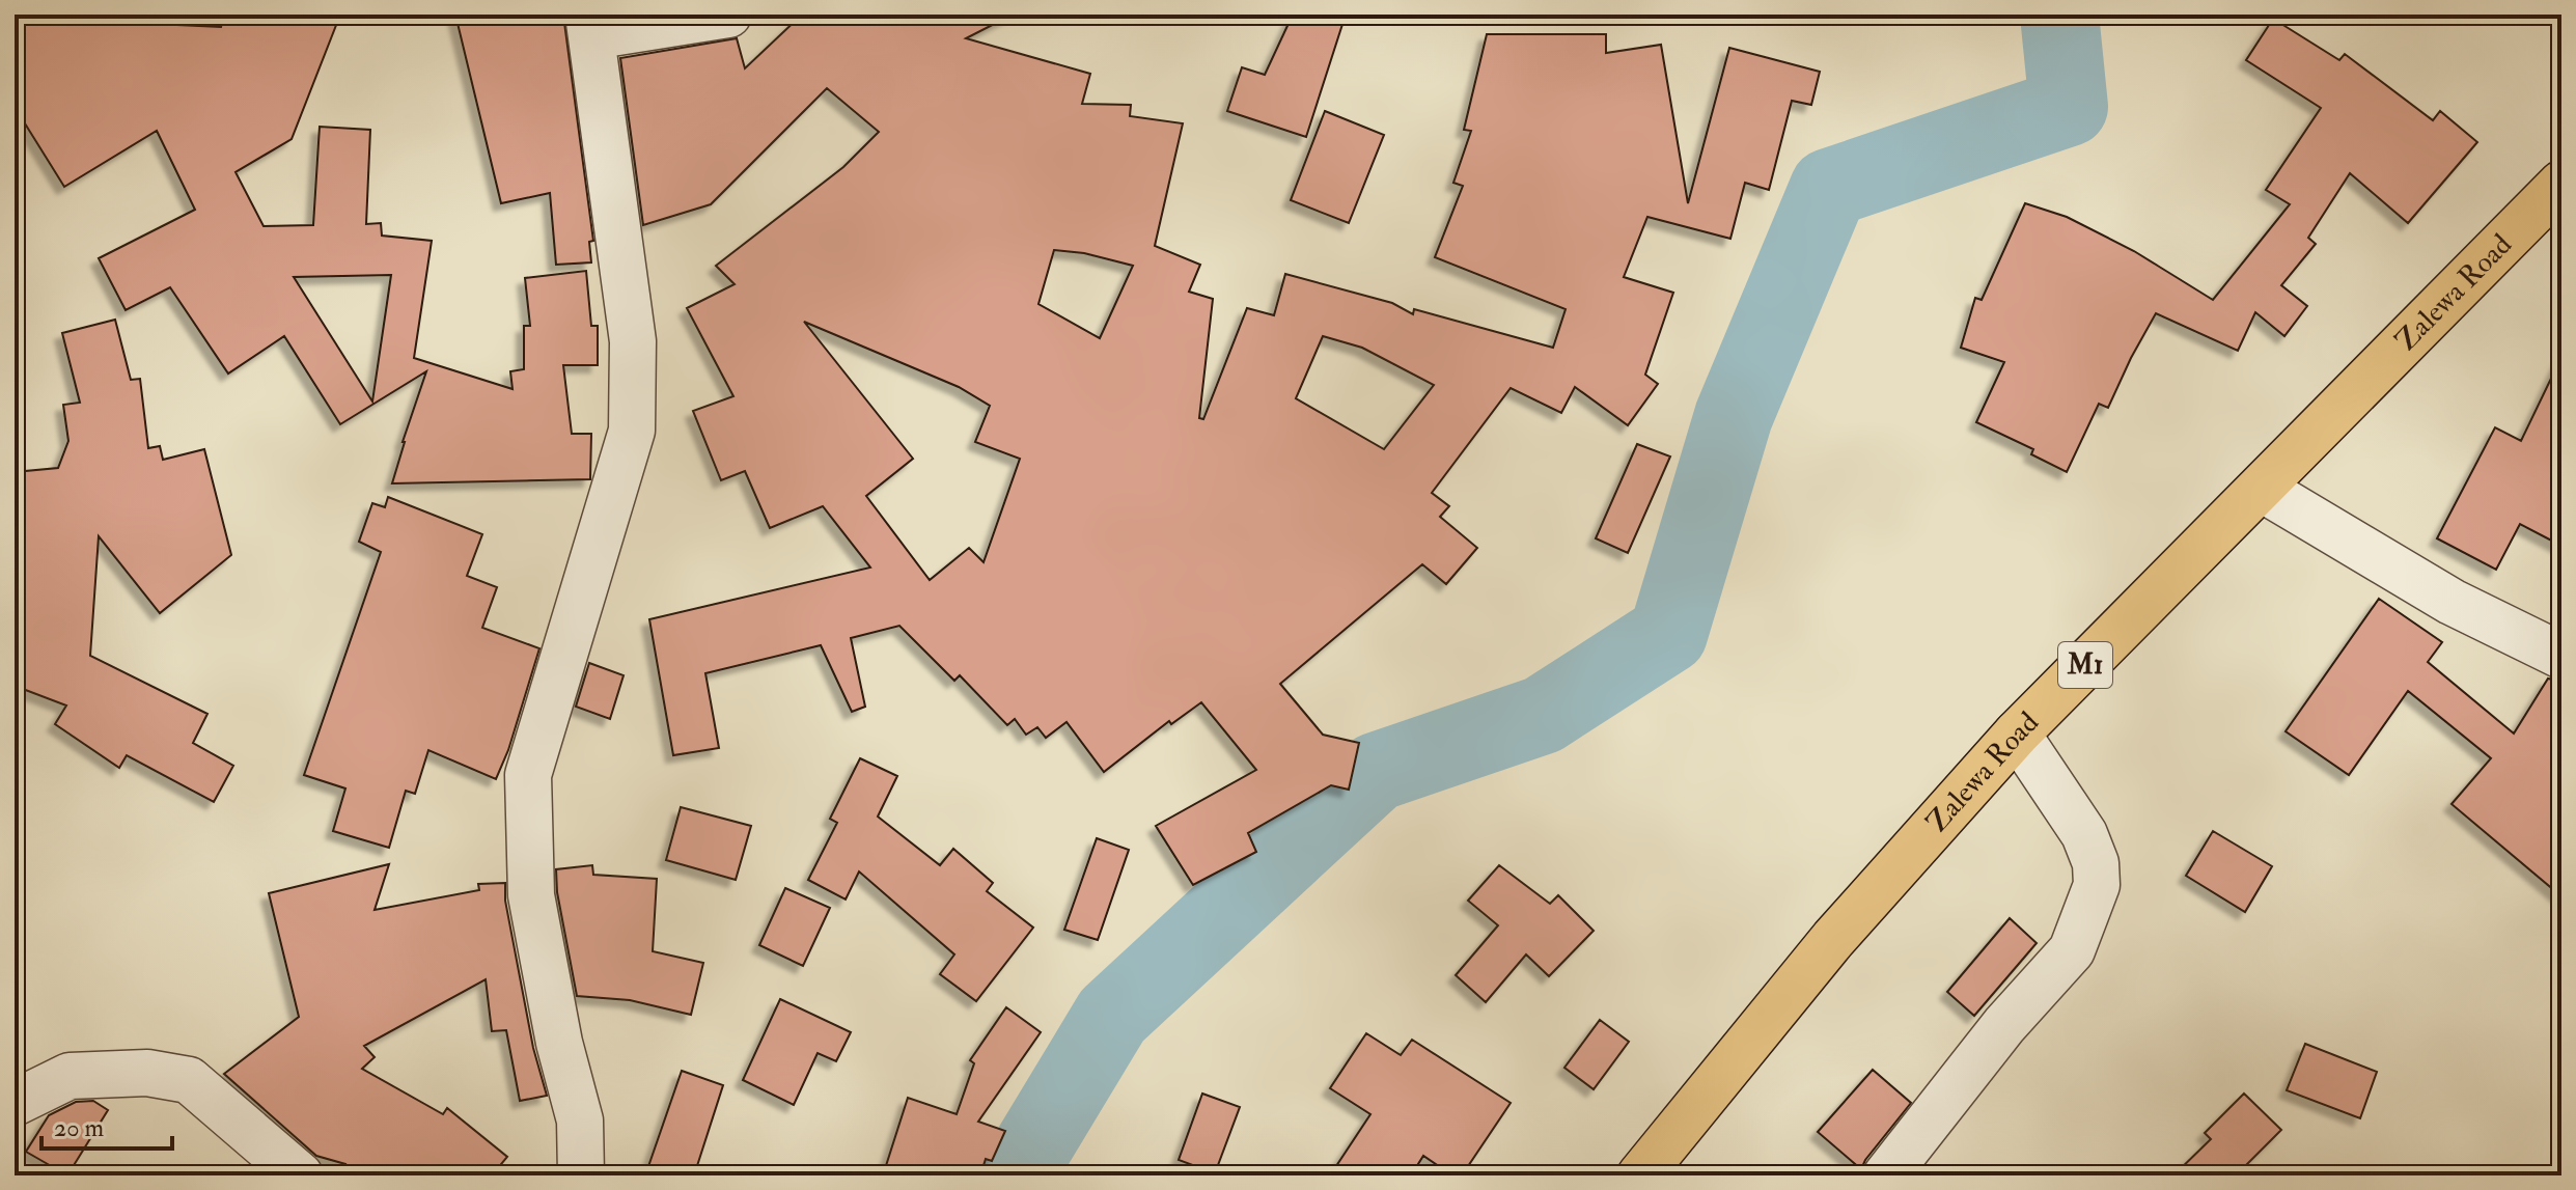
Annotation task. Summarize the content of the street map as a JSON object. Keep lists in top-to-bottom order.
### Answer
{
  "streets": {
    "highway": ["Zalewa Road", "M1"]
  },
  "scale_bar": "20 m"
}
